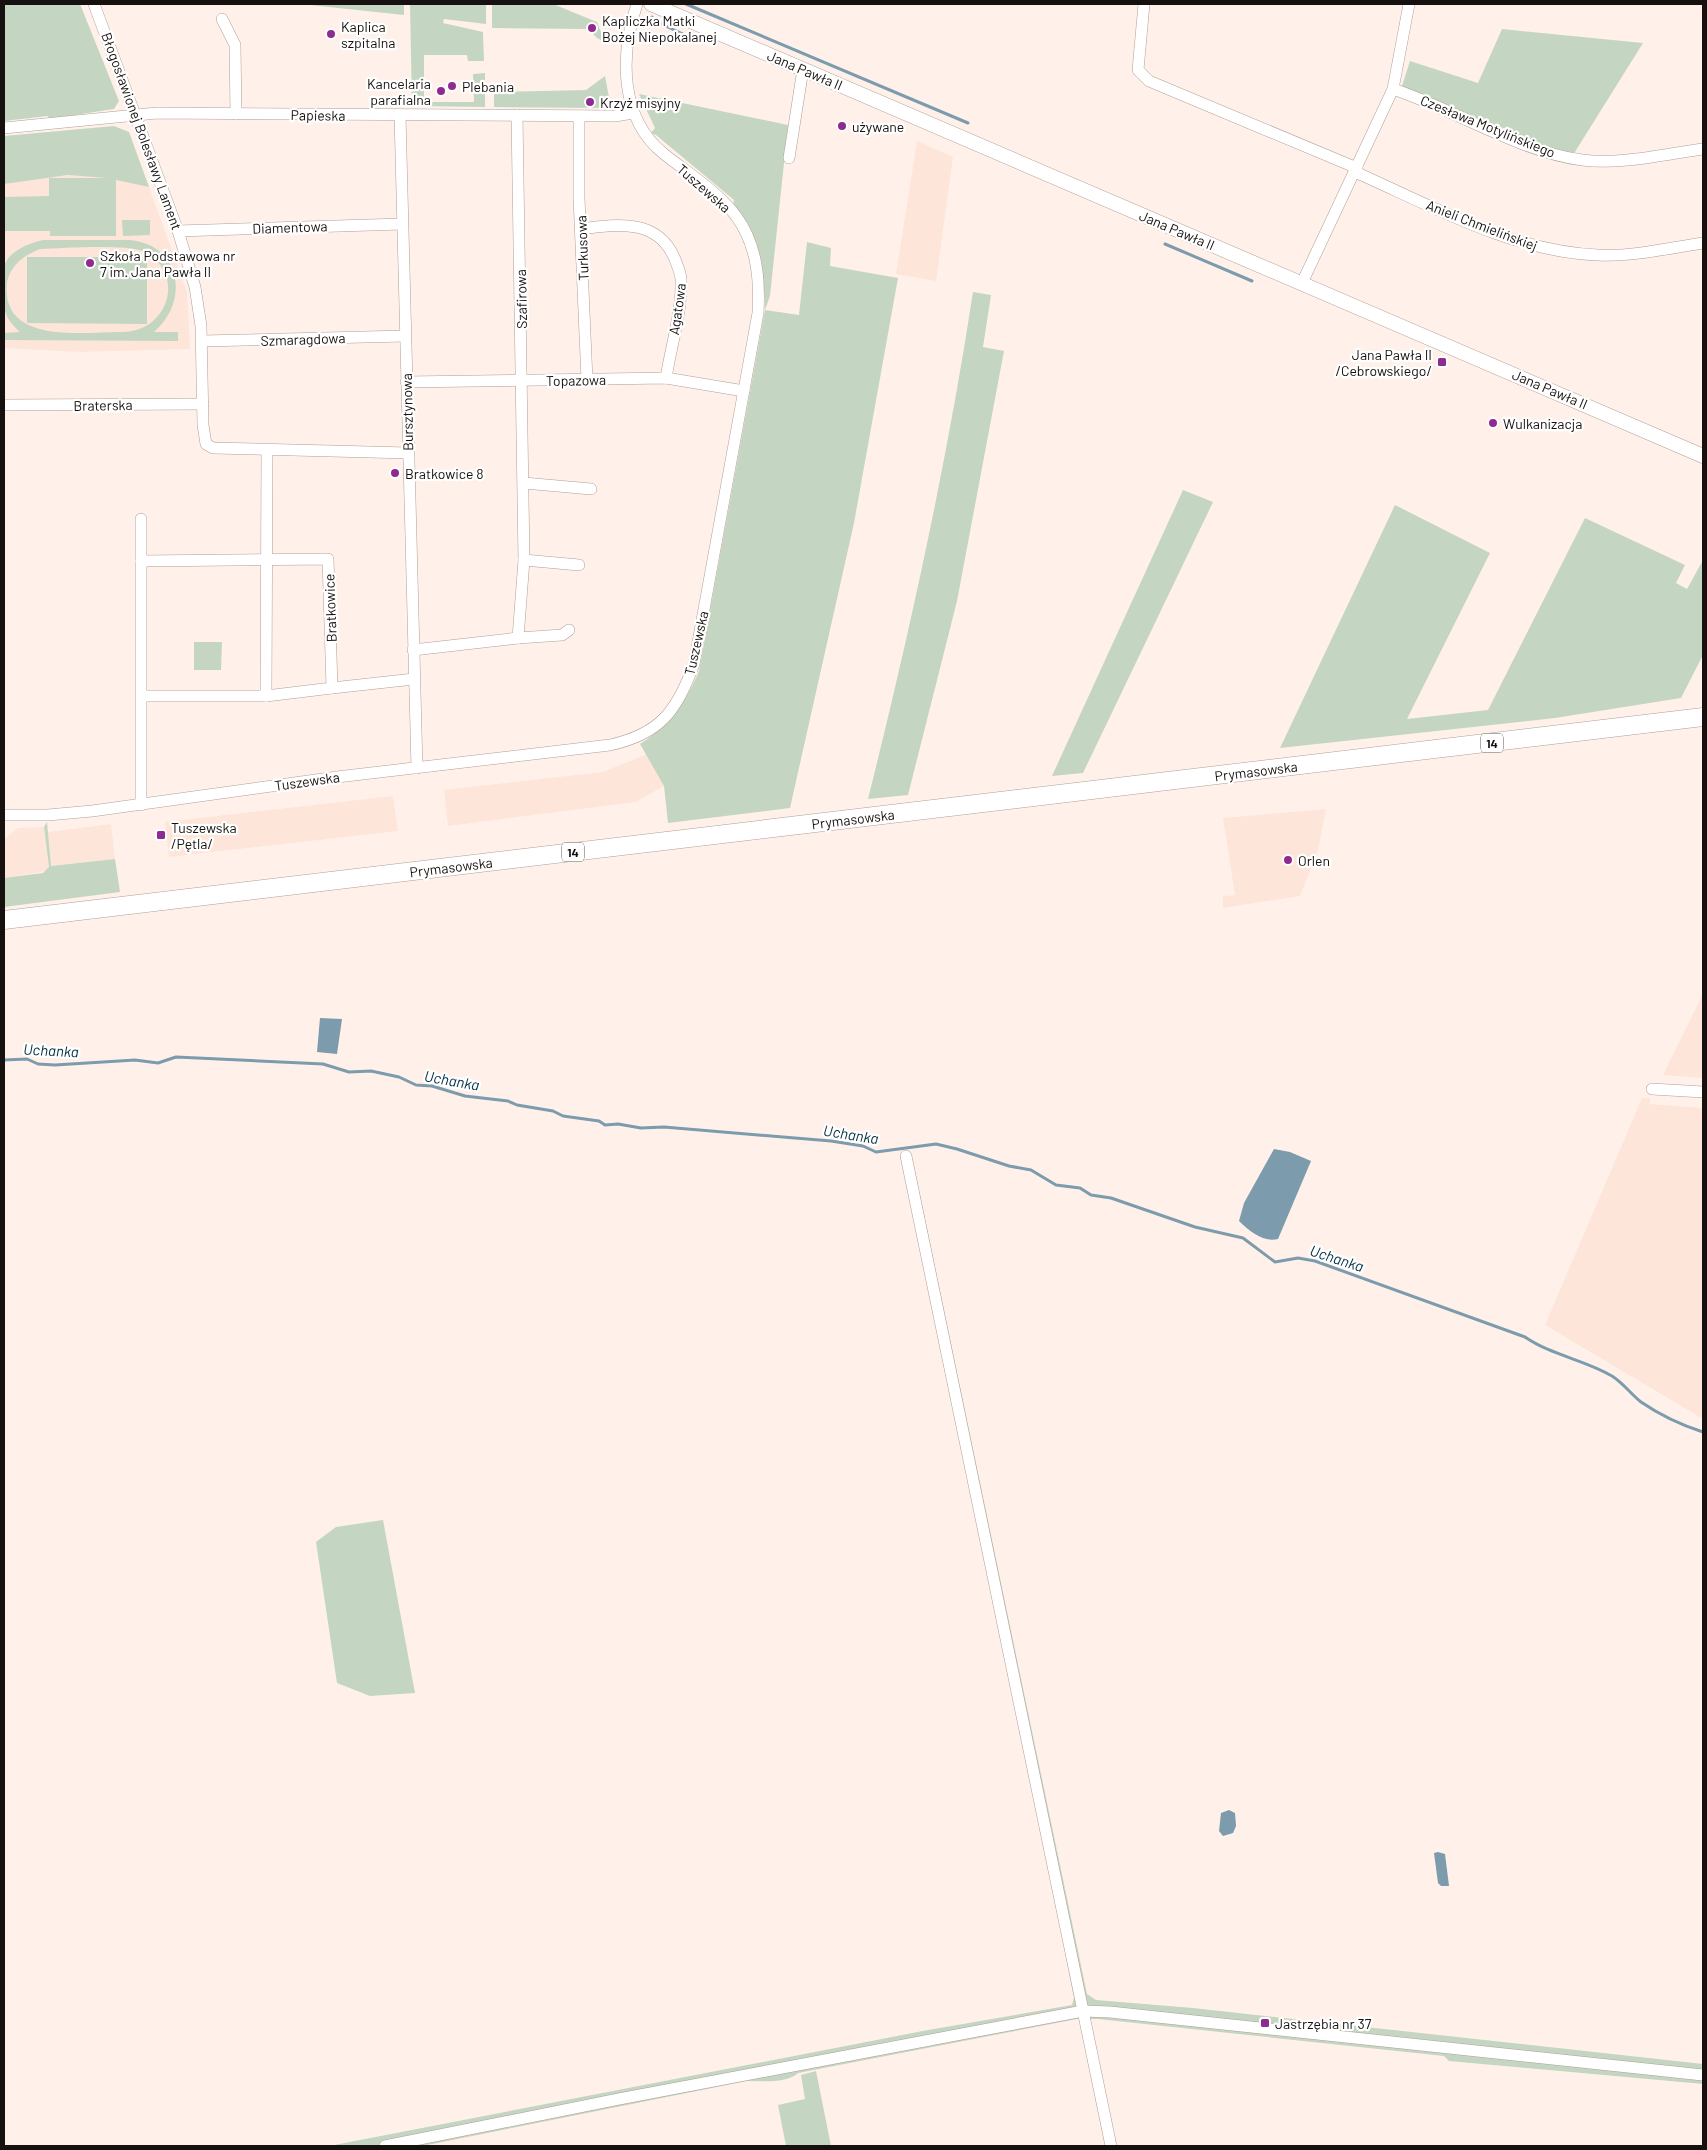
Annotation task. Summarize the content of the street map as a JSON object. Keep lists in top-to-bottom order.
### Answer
{
  "streets": {
    "main road": ["14", "Prymasowska"],
    "street": [
      "Jana Pawła II",
      "Papieska",
      "Czesława Motylińskiego",
      "Błogosławionej Bolesławy Lament",
      "Tuszewska",
      "Anieli Chmielińskiej",
      "Diamentowa",
      "Turkusowa",
      "Szafirowa",
      "Agatowa",
      "Szmaragdowa",
      "Topazowa",
      "Braterska",
      "Bursztynowa",
      "Bratkowice"
    ]
  },
  "crossings": [
    ["Papieska", "Błogosławionej Bolesławy Lament"],
    ["Papieska", "Tuszewska"],
    ["Papieska", "Turkusowa"],
    ["Papieska", "Szafirowa"],
    ["Papieska", "Bursztynowa"],
    ["Błogosławionej Bolesławy Lament", "Diamentowa"],
    ["Błogosławionej Bolesławy Lament", "Szmaragdowa"],
    ["Błogosławionej Bolesławy Lament", "Braterska"],
    ["Błogosławionej Bolesławy Lament", "Bursztynowa"],
    ["Tuszewska", "Topazowa"],
    ["Tuszewska", "Bursztynowa"],
    ["Diamentowa", "Bursztynowa"],
    ["Turkusowa", "Agatowa"],
    ["Turkusowa", "Topazowa"],
    ["Szafirowa", "Topazowa"],
    ["Agatowa", "Topazowa"],
    ["Szmaragdowa", "Bursztynowa"],
    ["Topazowa", "Bursztynowa"]
  ],
  "water": ["Uchanka"],
  "places": {
    "other": [
      "Kapliczka Matki Bożej Niepokalanej",
      "Kaplica szpitalna",
      "Plebania",
      "Kancelaria parafialna",
      "Krzyż misyjny",
      "używane",
      "Szkoła Podstawowa nr 7 im. Jana Pawła II",
      "Wulkanizacja",
      "Bratkowice 8",
      "Orlen"
    ],
    "transit": ["Jana Pawła II /Cebrowskiego/", "Tuszewska /Pętla/", "Jastrzębia nr 37"]
  }
}
